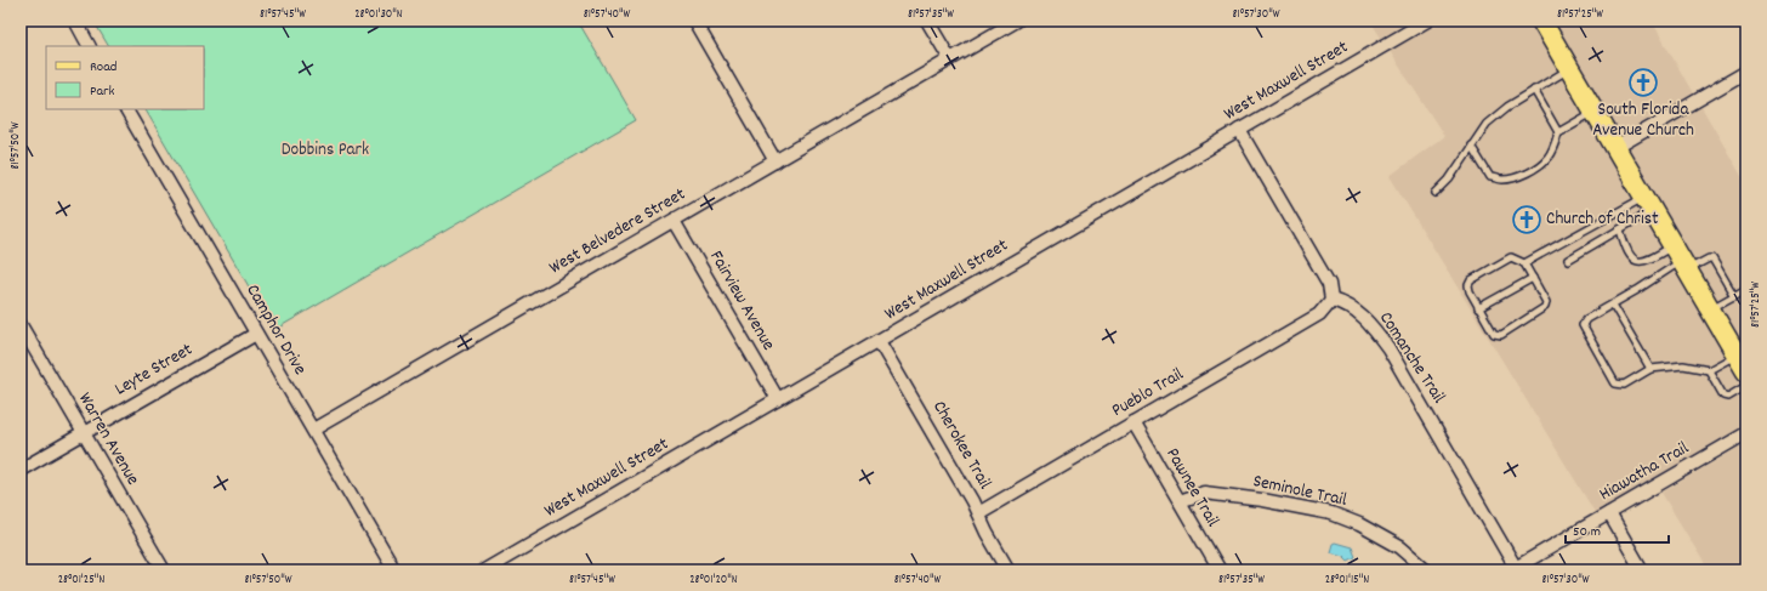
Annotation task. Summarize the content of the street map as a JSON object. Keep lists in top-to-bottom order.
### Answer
{
  "streets": {
    "street": [
      "West Maxwell Street",
      "West Belvedere Street",
      "Fairview Avenue",
      "Camphor Drive",
      "Comanche Trail",
      "Leyte Street",
      "Pueblo Trail",
      "Warren Avenue",
      "Cherokee Trail",
      "Hiawatha Trail",
      "Pawnee Trail",
      "Seminole Trail"
    ]
  },
  "crossings": [
    ["West Maxwell Street", "Fairview Avenue"],
    ["West Maxwell Street", "Cherokee Trail"],
    ["West Belvedere Street", "Fairview Avenue"],
    ["West Belvedere Street", "Camphor Drive"],
    ["Camphor Drive", "Leyte Street"],
    ["Comanche Trail", "Pueblo Trail"],
    ["Comanche Trail", "Hiawatha Trail"],
    ["Leyte Street", "Warren Avenue"],
    ["Pueblo Trail", "Cherokee Trail"],
    ["Pueblo Trail", "Pawnee Trail"],
    ["Pawnee Trail", "Seminole Trail"]
  ],
  "parks": ["Dobbins Park"],
  "places": {
    "church": ["South Florida Avenue Church", "Church of Christ"]
  },
  "legend": ["Road", "Park"],
  "scale_bar": "50 m",
  "coordinates": [
    "81°57'45\"W",
    "28°01'30\"N",
    "81°57'40\"W",
    "81°57'35\"W",
    "81°57'30\"W",
    "81°57'25\"W",
    "81°57'50\"W",
    "28°01'25\"N",
    "28°01'20\"N",
    "28°01'15\"N"
  ]
}
